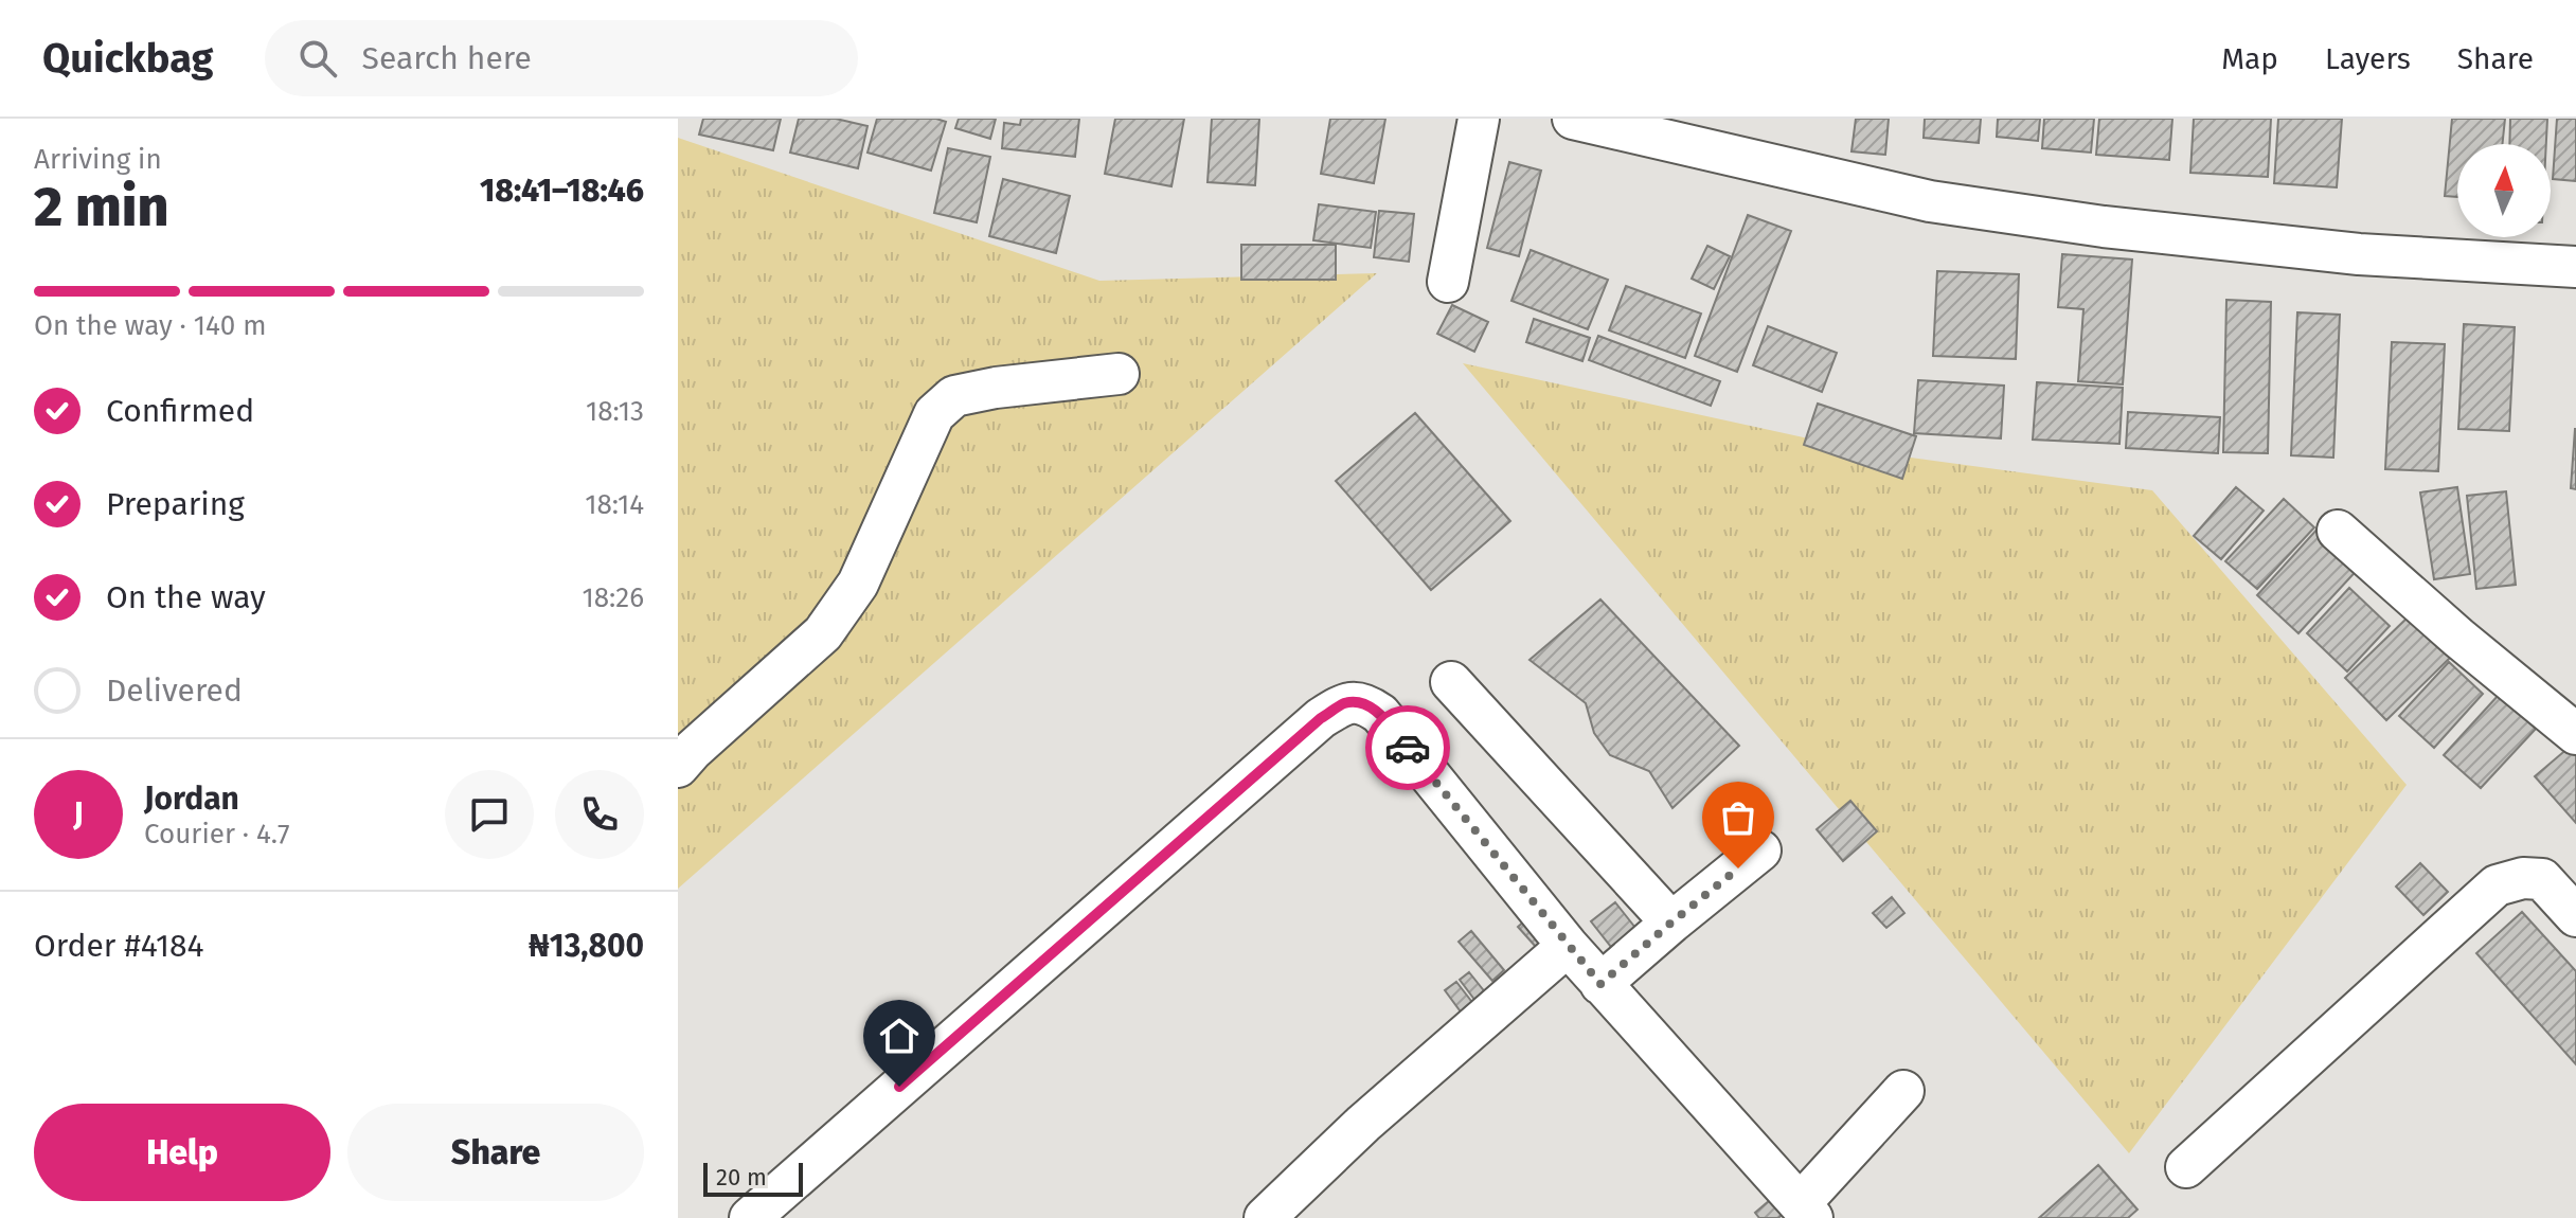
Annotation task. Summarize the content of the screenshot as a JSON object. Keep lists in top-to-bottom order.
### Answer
{
  "scale_bar": "20 m",
  "north": "top",
  "page": {
    "header": "Quickbag",
    "search": "Search here",
    "nav": ["Map", "Layers", "Share"],
    "heading": ["2 min", "Arriving in", "18:41–18:46"],
    "panel": [
      "Jordan",
      "Courier · 4.7",
      "Order #4184",
      "₦13,800"
    ],
    "bar": "On the way · 140 m",
    "list": [
      ["Confirmed", "18:13"],
      ["Preparing", "18:14"],
      ["On the way", "18:26"],
      "Delivered"
    ],
    "round": "J",
    "buttons": ["Help", "Share"],
    "scale": "20 m"
  }
}
